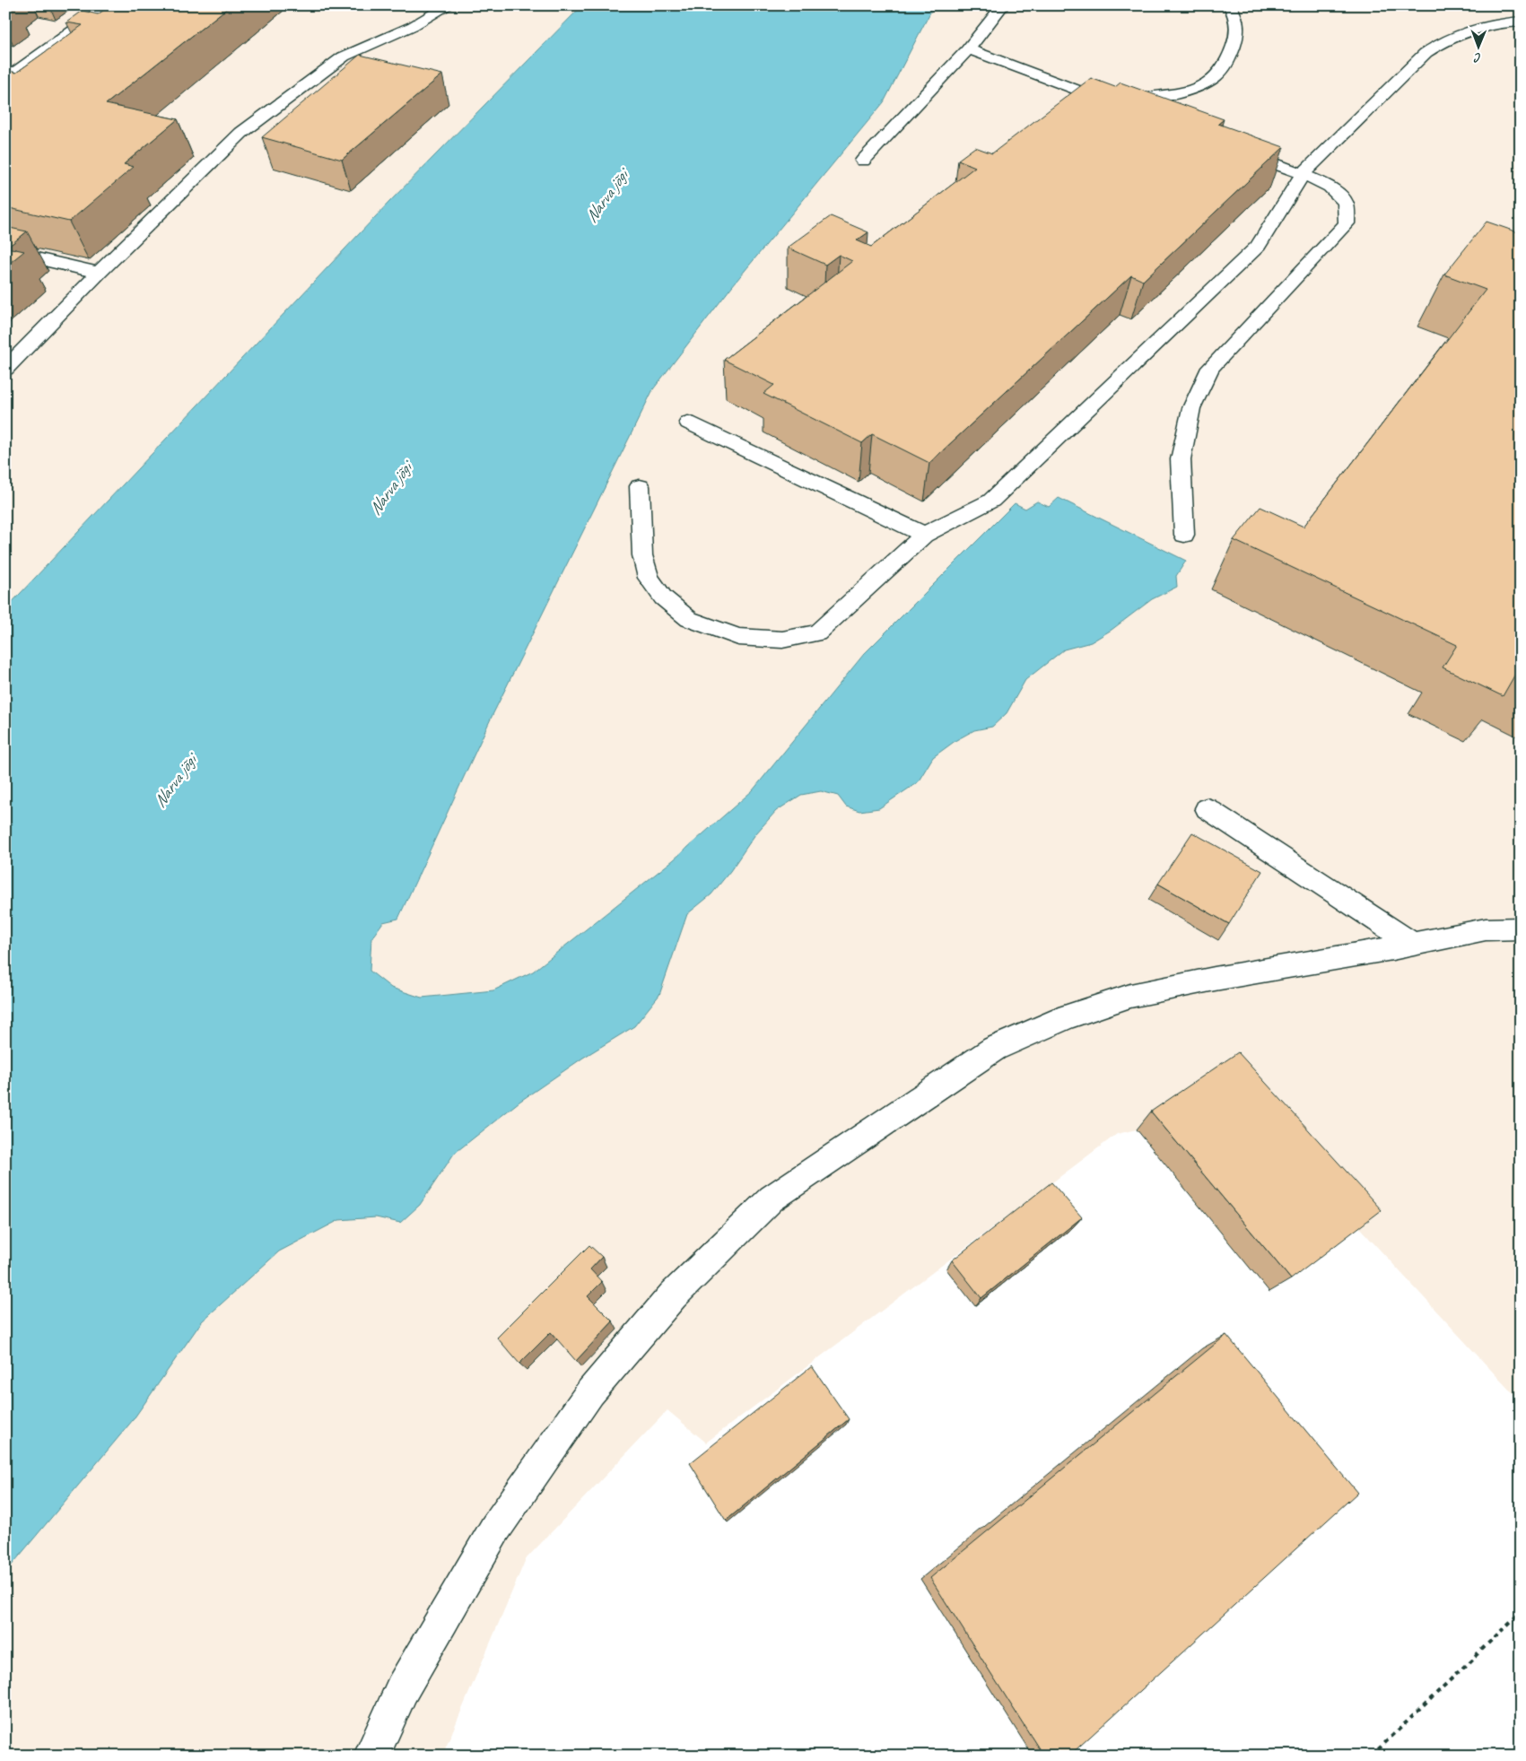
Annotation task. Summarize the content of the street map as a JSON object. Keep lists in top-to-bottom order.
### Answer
{
  "water": ["Narva jõgi"],
  "north": "bottom"
}
